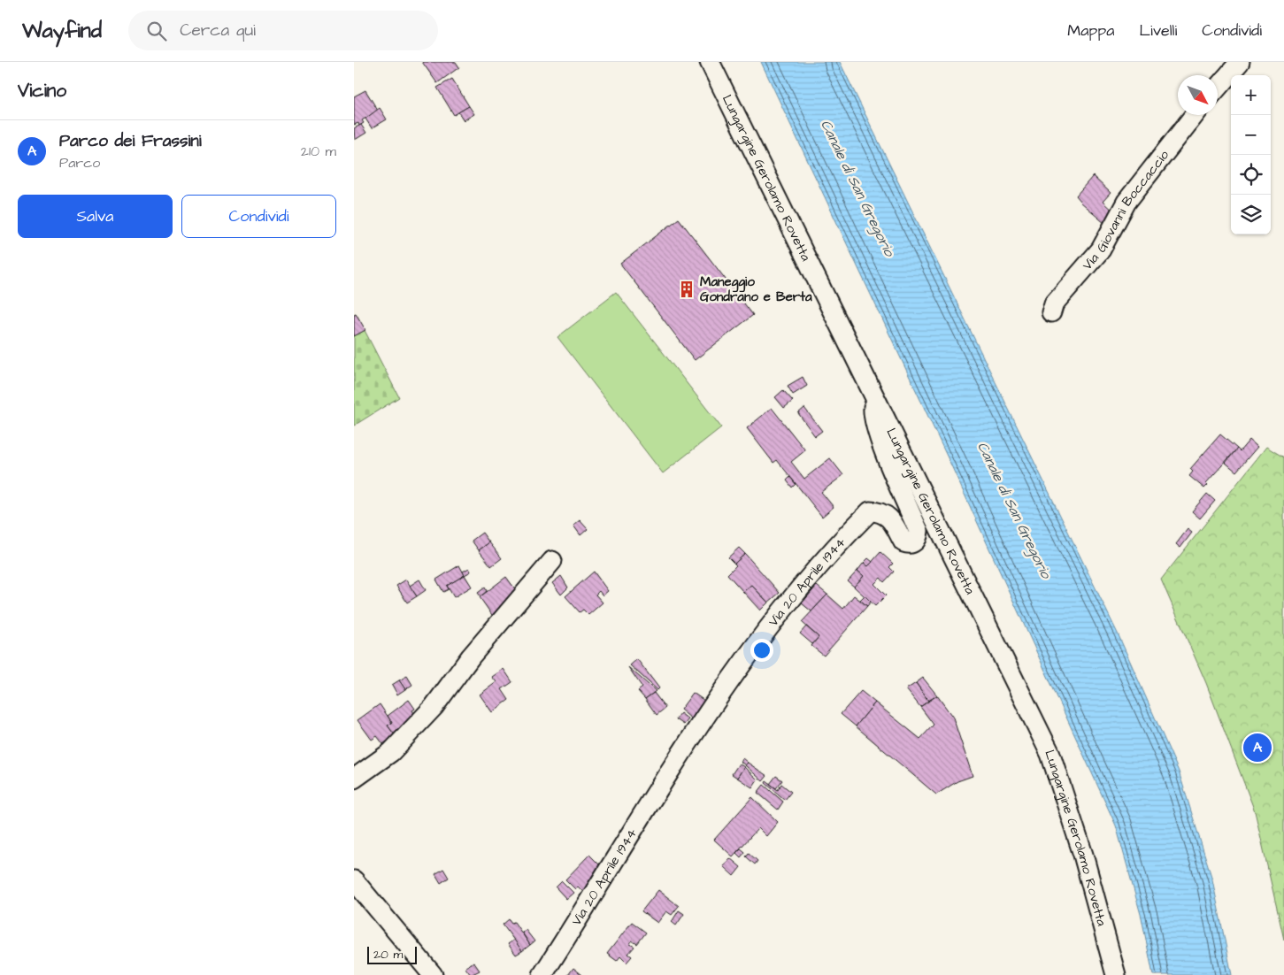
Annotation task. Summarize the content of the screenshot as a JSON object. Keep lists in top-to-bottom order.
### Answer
{
  "streets": {
    "street": ["Lungargine Gerolamo Rovetta", "Via Giovanni Boccaccio", "Via 20 Aprile 1944"]
  },
  "crossings": [
    ["Lungargine Gerolamo Rovetta", "Via 20 Aprile 1944"]
  ],
  "water": ["Canale di San Gregorio"],
  "places": {
    "building": ["Maneggio Gondrano e Berta"]
  },
  "scale_bar": "20 m",
  "north": "bottom right",
  "page": {
    "header": "Wayfind",
    "search": "Cerca qui",
    "nav": ["Mappa", "Livelli", "Condividi"],
    "heading": "Vicino",
    "map_buttons": ["+", "−"],
    "list": [
      {
        "mark": "A",
        "name": "Parco dei Frassini",
        "note": "Parco",
        "value": "210 m"
      }
    ],
    "buttons": ["Salva", "Condividi"],
    "pins": "A",
    "scale": "20 m"
  }
}
